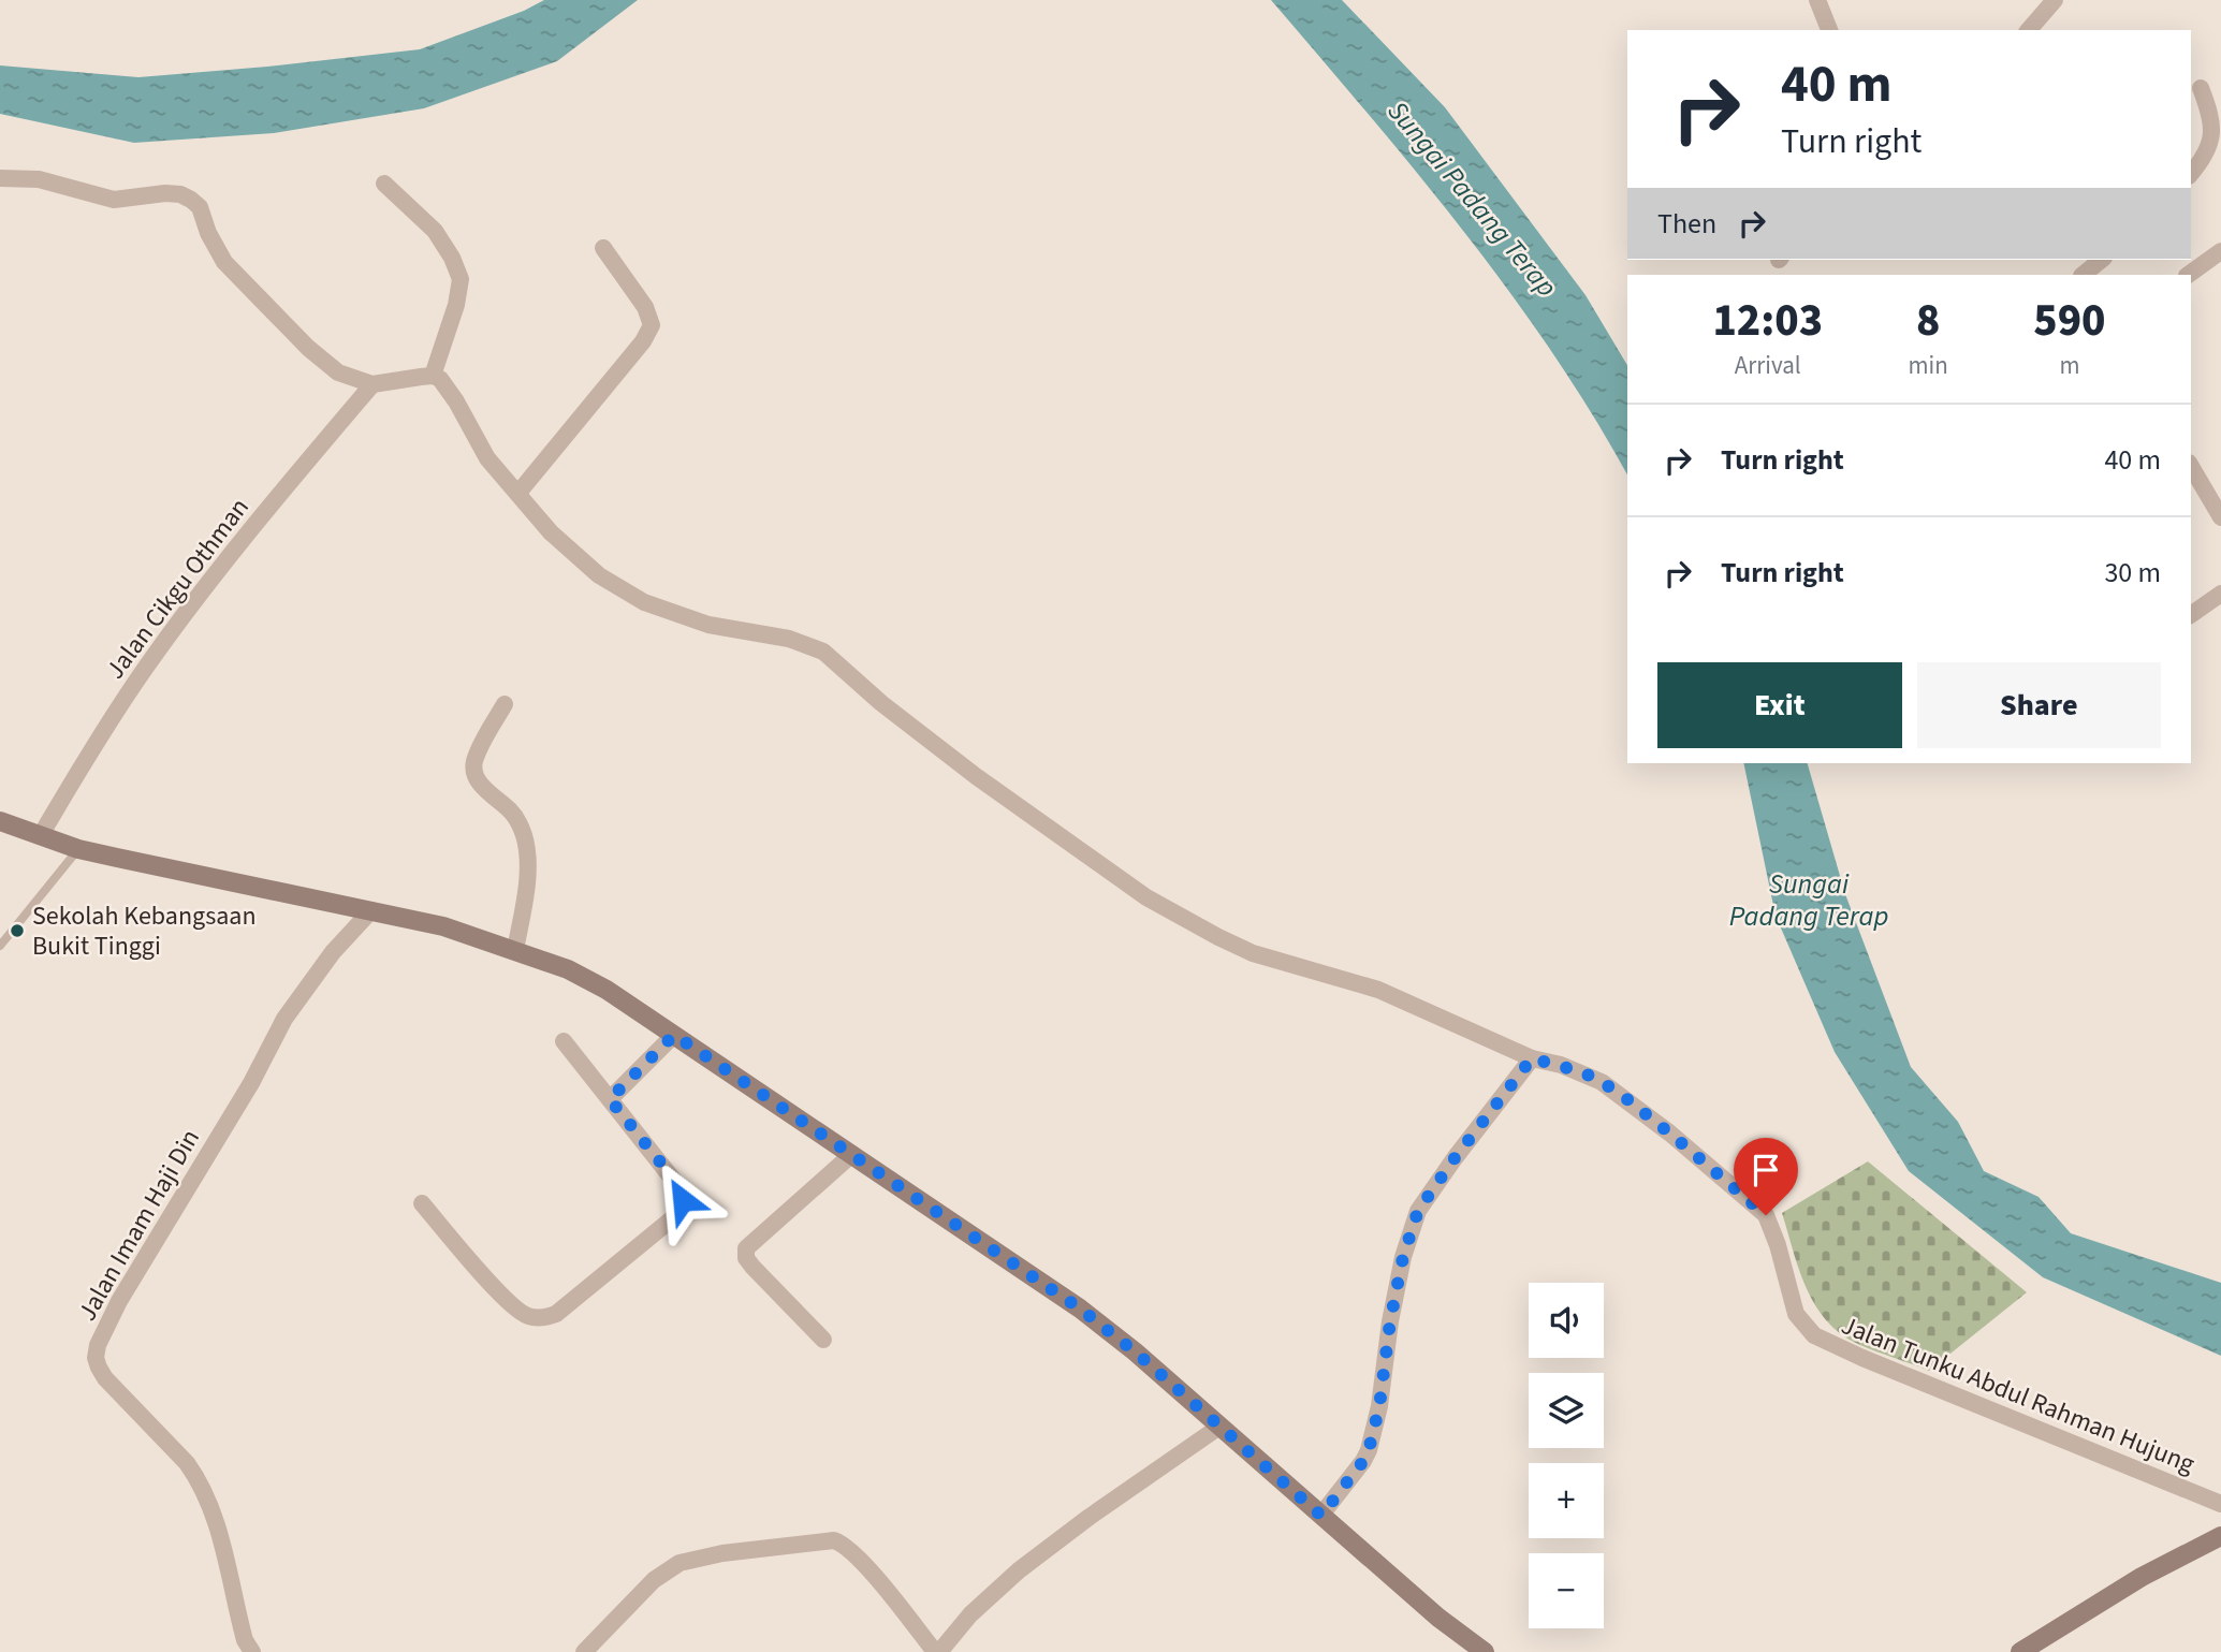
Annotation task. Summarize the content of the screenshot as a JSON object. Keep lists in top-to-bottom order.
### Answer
{
  "streets": {
    "street": ["Jalan Cikgu Othman", "Jalan Imam Haji Din", "Jalan Tunku Abdul Rahman Hujung"]
  },
  "water": ["Sungai Padang Terap"],
  "places": ["Sekolah Kebangsaan Bukit Tinggi"],
  "page": {
    "turn": ["40 m", "Turn right"],
    "then": "Then",
    "eta": [
      "12:03",
      "Arrival",
      "8",
      "min",
      "590",
      "m"
    ],
    "list": [
      {
        "name": "Turn right",
        "value": "40 m"
      },
      {
        "name": "Turn right",
        "value": "30 m"
      }
    ],
    "buttons": ["Exit", "Share"],
    "map_buttons": ["+", "−"]
  }
}
